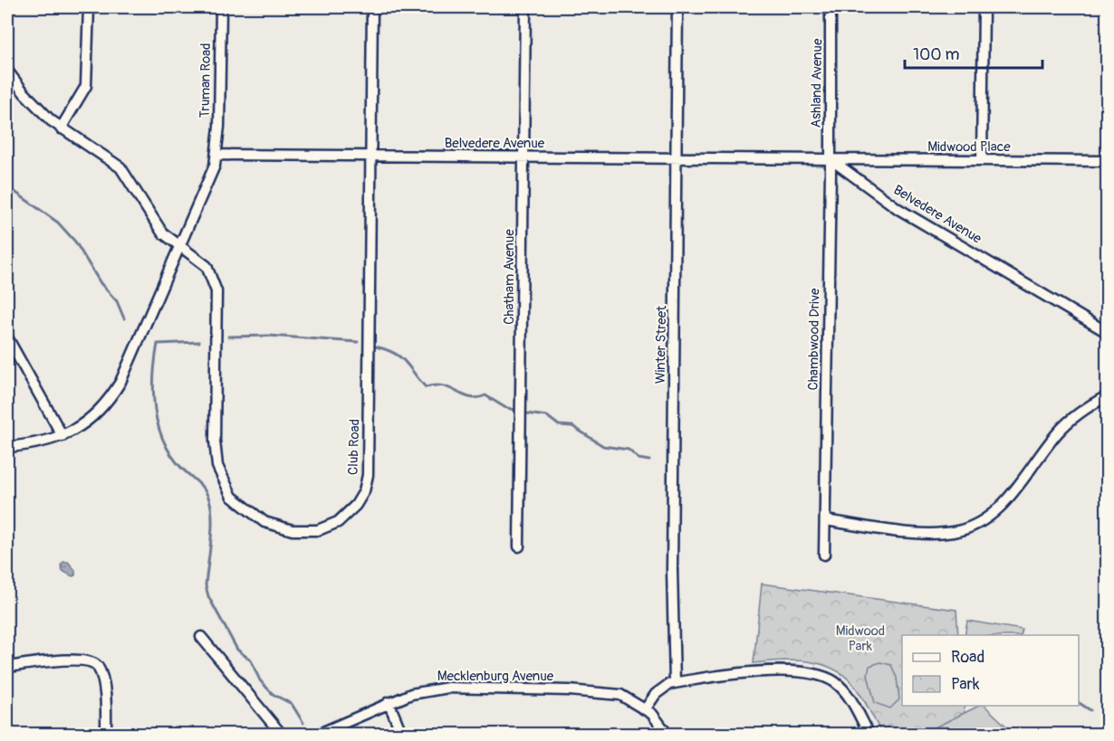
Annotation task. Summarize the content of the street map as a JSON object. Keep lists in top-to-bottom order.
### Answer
{
  "streets": {
    "street": [
      "Truman Road",
      "Ashland Avenue",
      "Belvedere Avenue",
      "Midwood Place",
      "Chatham Avenue",
      "Chambwood Drive",
      "Winter Street",
      "Club Road",
      "Mecklenburg Avenue"
    ]
  },
  "crossings": [
    ["Truman Road", "Belvedere Avenue"],
    ["Ashland Avenue", "Belvedere Avenue"],
    ["Ashland Avenue", "Midwood Place"],
    ["Ashland Avenue", "Chambwood Drive"],
    ["Belvedere Avenue", "Midwood Place"],
    ["Belvedere Avenue", "Chatham Avenue"],
    ["Belvedere Avenue", "Chambwood Drive"],
    ["Belvedere Avenue", "Winter Street"],
    ["Belvedere Avenue", "Club Road"],
    ["Midwood Place", "Chambwood Drive"]
  ],
  "parks": ["Midwood Park"],
  "legend": ["Road", "Park"],
  "scale_bar": "100 m"
}
